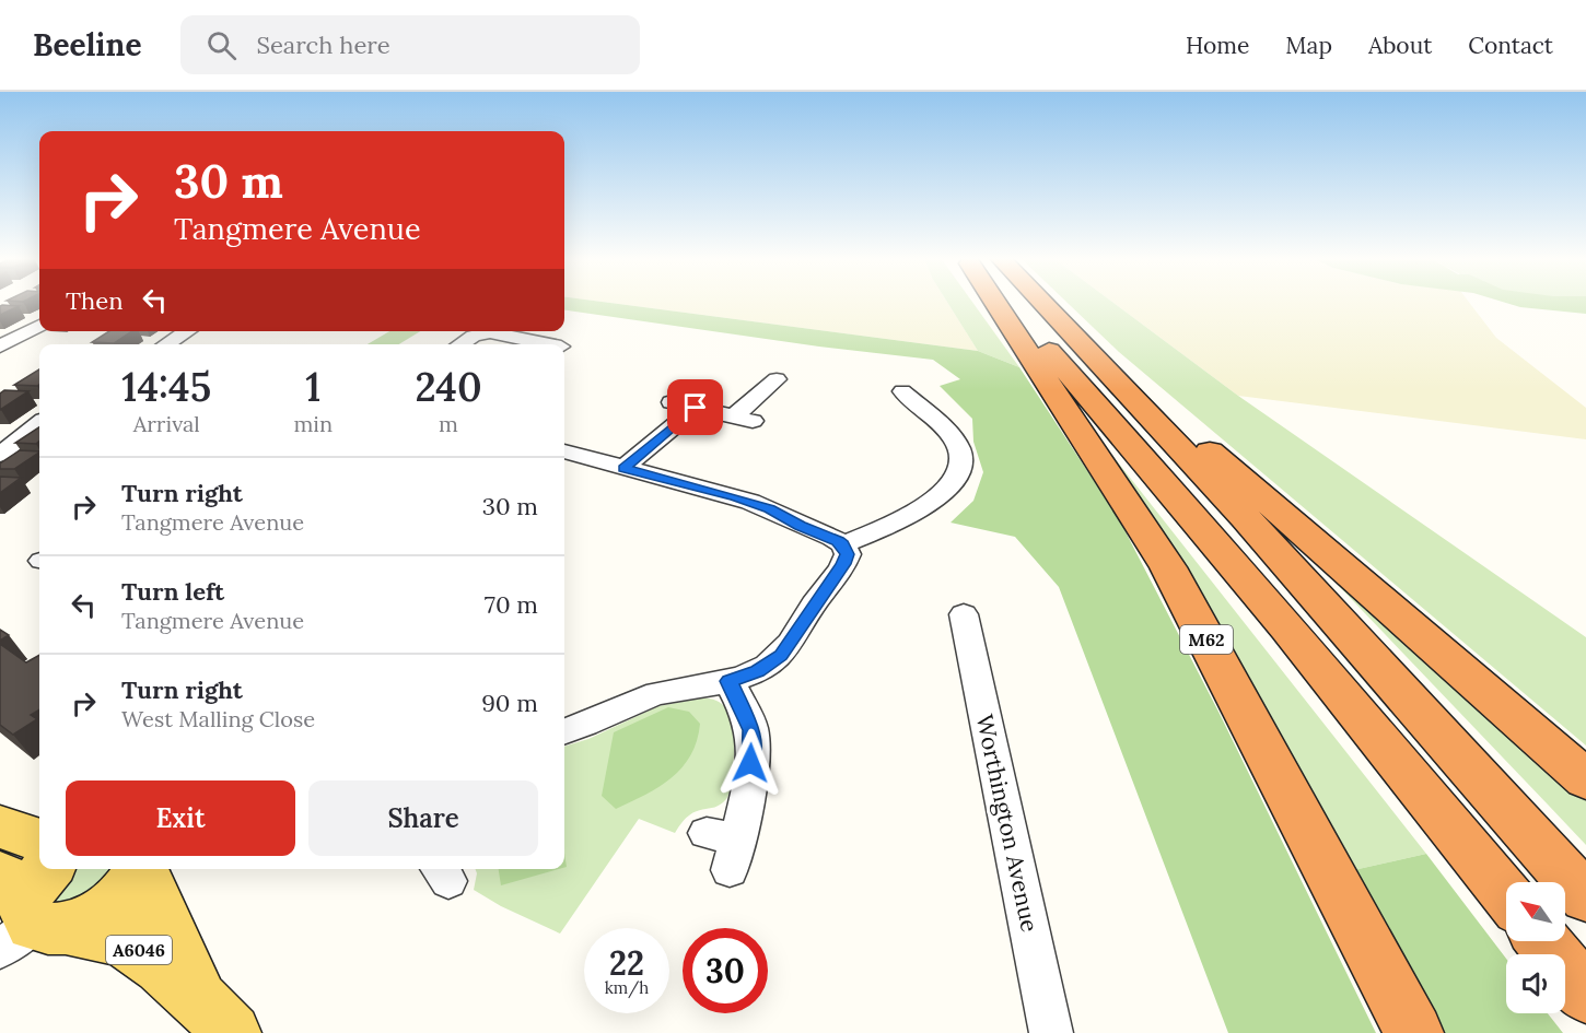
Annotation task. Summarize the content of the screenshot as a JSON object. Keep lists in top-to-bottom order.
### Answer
{
  "streets": {
    "highway": ["M62"],
    "main road": ["A6046"],
    "street": ["Worthington Avenue"]
  },
  "north": "top left",
  "page": {
    "header": "Beeline",
    "search": "Search here",
    "nav": [
      "Home",
      "Map",
      "About",
      "Contact"
    ],
    "turn": ["30 m", "Tangmere Avenue"],
    "then": "Then",
    "eta": [
      "14:45",
      "Arrival",
      "1",
      "min",
      "240",
      "m"
    ],
    "list": [
      {
        "name": "Turn right",
        "note": "Tangmere Avenue",
        "value": "30 m"
      },
      {
        "name": "Turn left",
        "note": "Tangmere Avenue",
        "value": "70 m"
      },
      {
        "name": "Turn right",
        "note": "West Malling Close",
        "value": "90 m"
      }
    ],
    "buttons": ["Exit", "Share"],
    "speed": "22 km/h",
    "limit": "30"
  }
}
